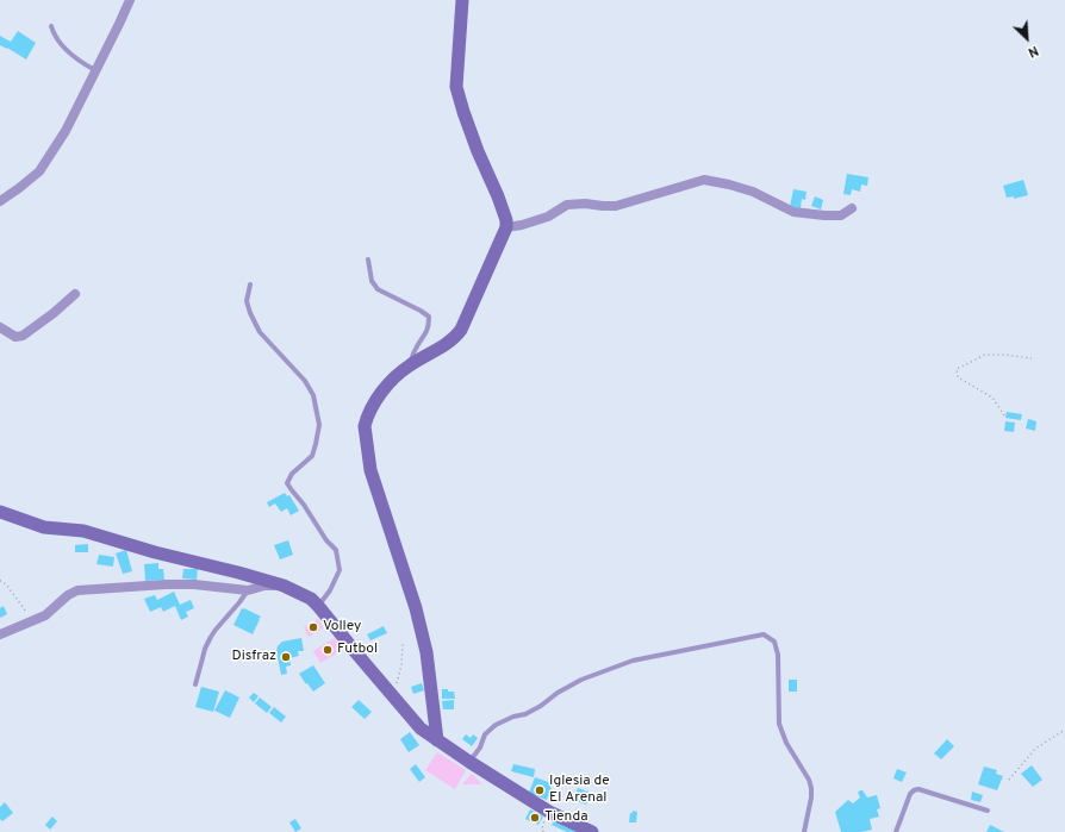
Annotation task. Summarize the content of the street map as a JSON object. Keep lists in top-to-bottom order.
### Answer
{
  "places": [
    "Volley",
    "Futbol",
    "Disfraz",
    "Iglesia de El Arenal",
    "Tienda"
  ],
  "north": "bottom right"
}
